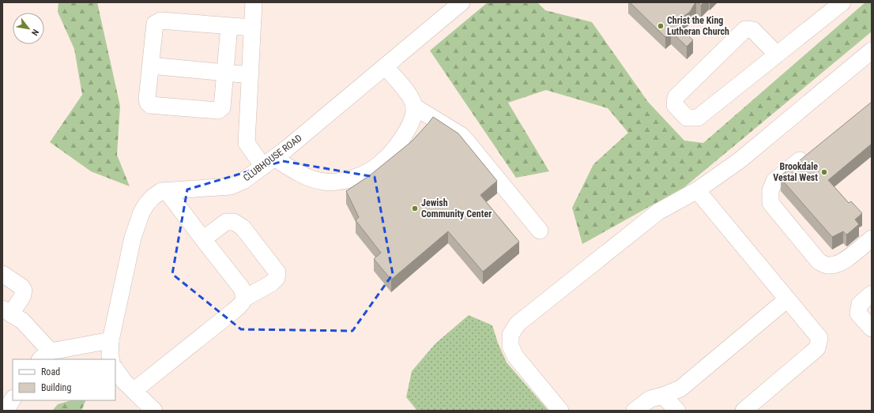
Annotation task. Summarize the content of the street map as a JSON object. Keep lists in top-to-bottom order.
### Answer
{
  "streets": {
    "street": ["CLUBHOUSE ROAD"]
  },
  "places": ["Christ the King Lutheran Church", "Brookdale Vestal West", "Jewish Community Center"],
  "legend": ["Road", "Building"],
  "north": "bottom right"
}
